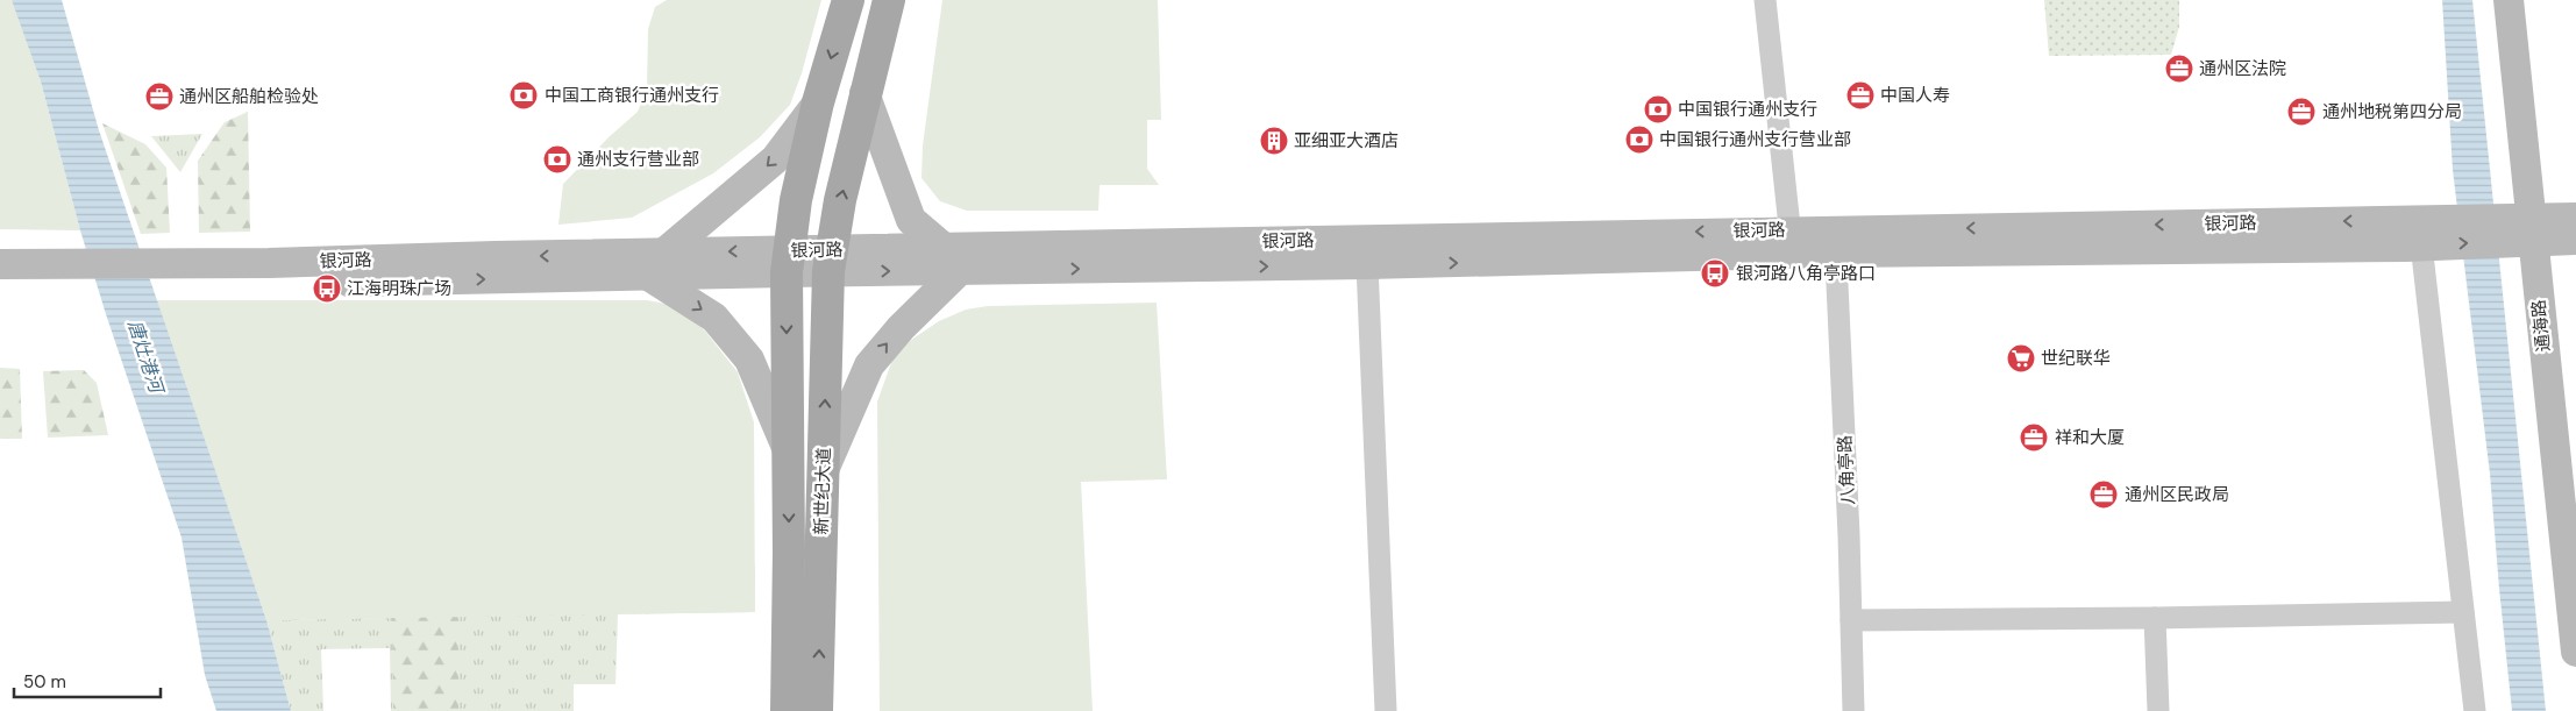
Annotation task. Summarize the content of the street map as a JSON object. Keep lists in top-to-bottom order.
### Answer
{
  "streets": {
    "main road": ["银河路", "通海路", "新世纪大道"],
    "street": ["八角亭路"]
  },
  "crossings": [
    ["银河路", "通海路"],
    ["银河路", "八角亭路"],
    ["银河路", "新世纪大道"]
  ],
  "water": ["唐灶港河"],
  "places": {
    "office": [
      "通州区法院",
      "中国人寿",
      "通州区船舶检验处",
      "通州地税第四分局",
      "祥和大厦",
      "通州区民政局"
    ],
    "bank": [
      "中国工商银行通州支行",
      "中国银行通州支行",
      "中国银行通州支行营业部",
      "通州支行营业部"
    ],
    "building": ["亚细亚大酒店"],
    "bus stop": ["银河路八角亭路口", "江海明珠广场"],
    "supermarket": ["世纪联华"]
  },
  "scale_bar": "50 m"
}
